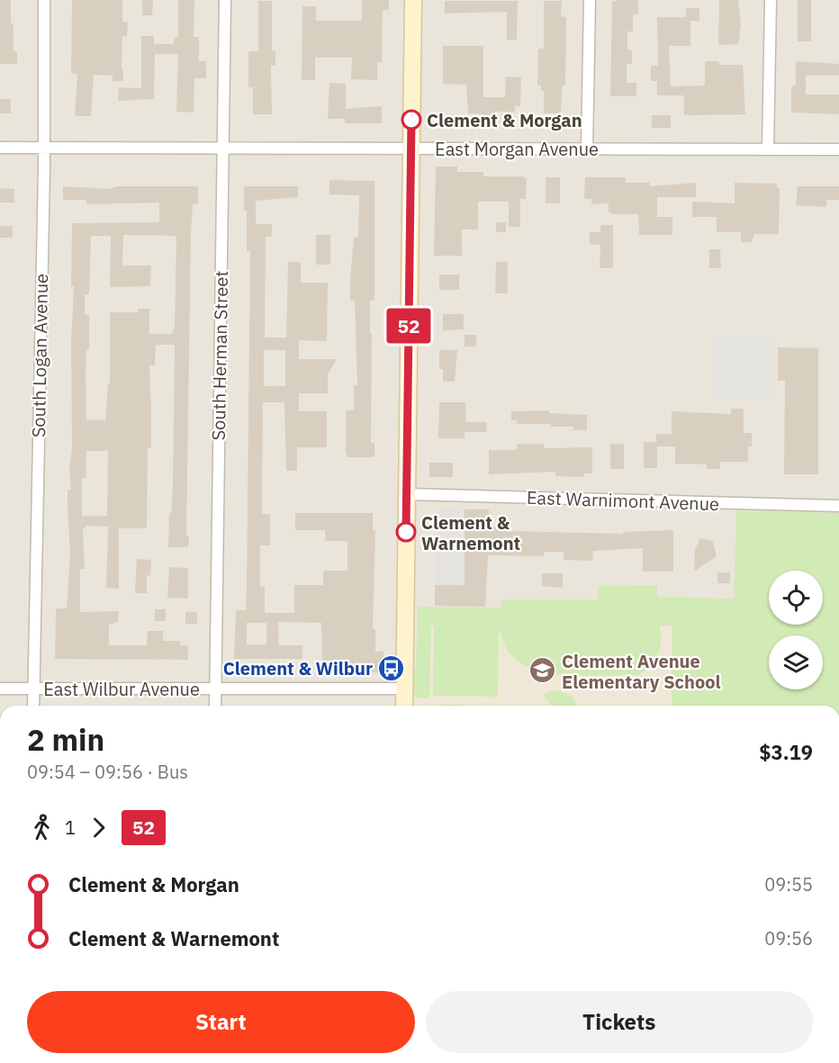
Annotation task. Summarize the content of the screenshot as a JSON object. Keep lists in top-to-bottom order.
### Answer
{
  "streets": {
    "street": [
      "East Morgan Avenue",
      "South Logan Avenue",
      "South Herman Street",
      "East Warnimont Avenue",
      "East Wilbur Avenue"
    ]
  },
  "crossings": [
    ["East Morgan Avenue", "South Logan Avenue"],
    ["East Morgan Avenue", "South Herman Street"],
    ["South Logan Avenue", "East Wilbur Avenue"],
    ["South Herman Street", "East Wilbur Avenue"]
  ],
  "places": {
    "other": ["Clement & Morgan", "Clement & Warnemont"],
    "bus stop": ["Clement & Wilbur"],
    "school or university": ["Clement Avenue Elementary School"]
  },
  "lines": ["bus line 52"],
  "page": {
    "on_map": "52",
    "heading": ["2 min", "09:54 – 09:56 · Bus", "$3.19"],
    "legs": ["1", "52"],
    "list": [
      {
        "name": "Clement & Morgan",
        "value": "09:55"
      },
      {
        "name": "Clement & Warnemont",
        "value": "09:56"
      }
    ],
    "buttons": ["Start", "Tickets"]
  }
}
